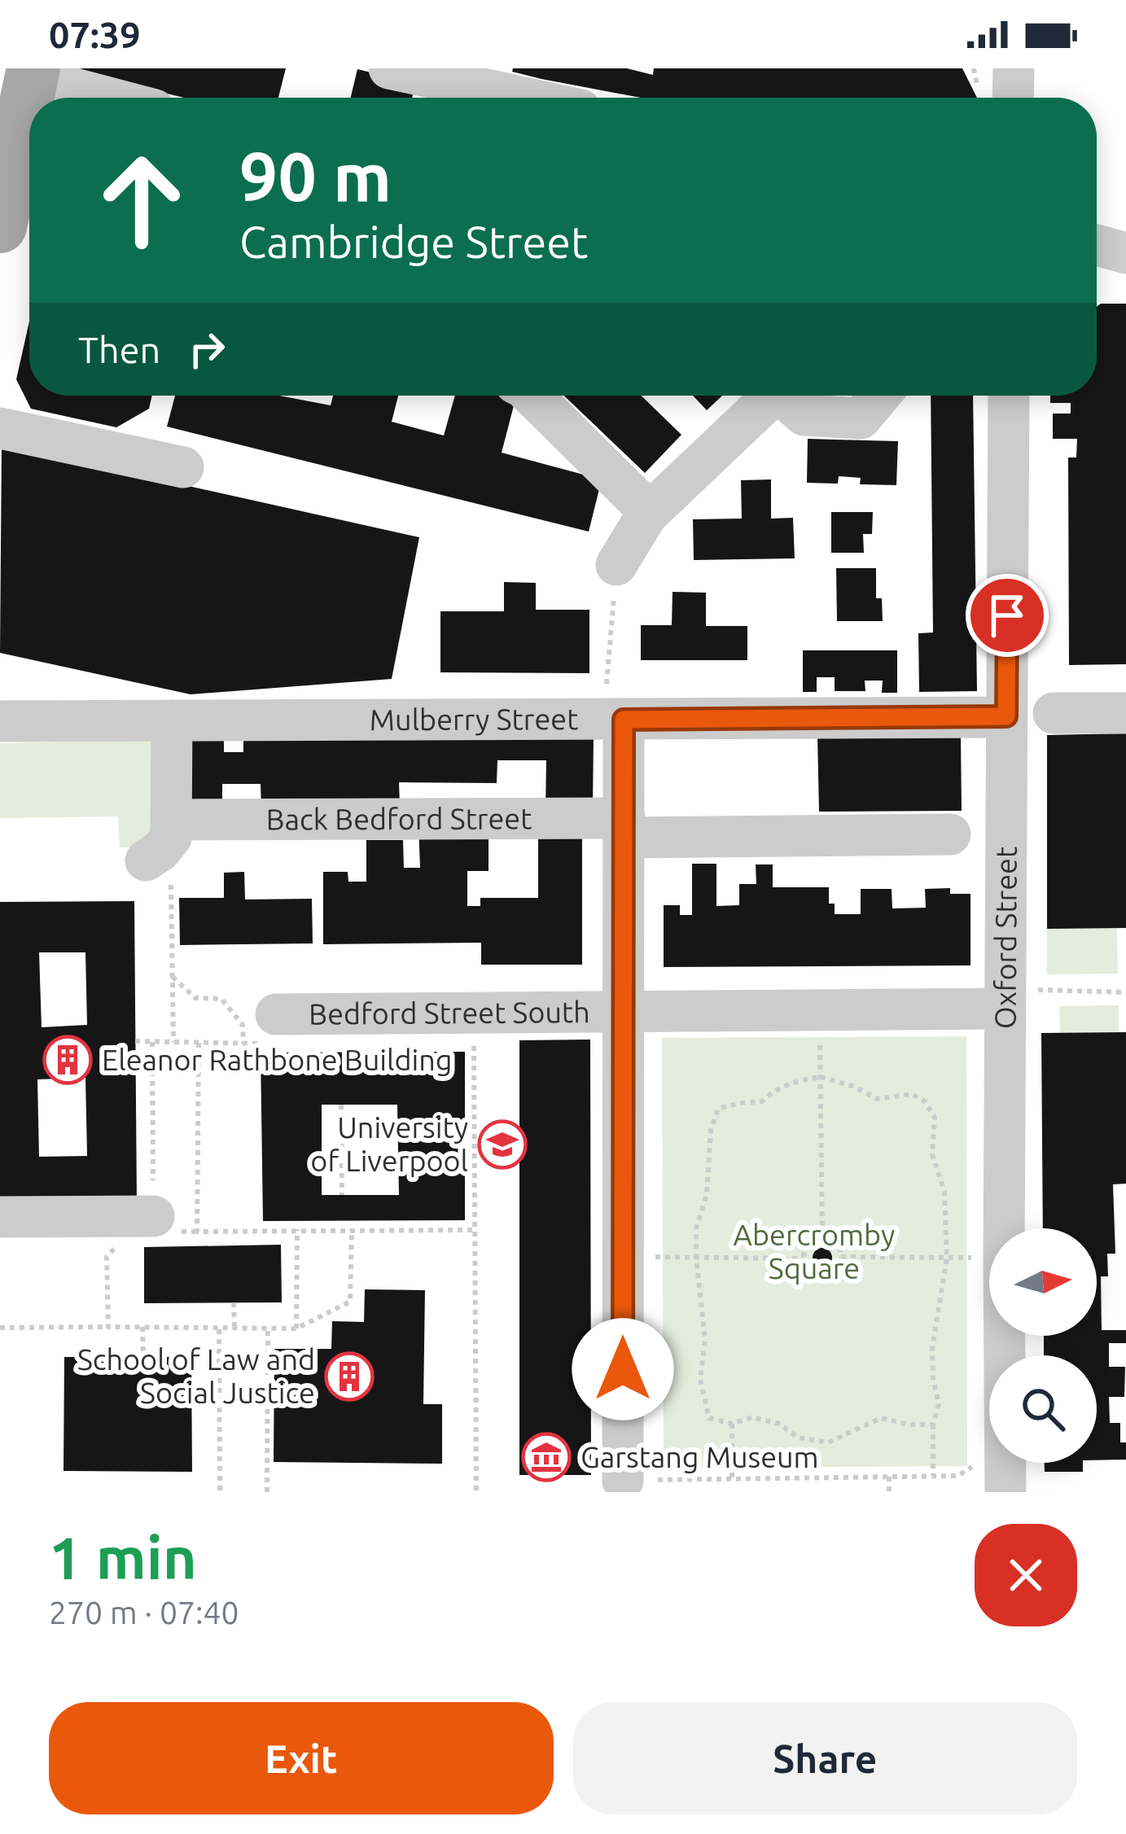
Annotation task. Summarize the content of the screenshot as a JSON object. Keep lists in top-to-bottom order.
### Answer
{
  "streets": {
    "street": [
      "Mulberry Street",
      "Back Bedford Street",
      "Oxford Street",
      "Bedford Street South"
    ]
  },
  "crossings": [
    ["Mulberry Street", "Oxford Street"]
  ],
  "parks": ["Abercromby Square"],
  "places": {
    "building": ["Eleanor Rathbone Building", "School of Law and Social Justice"],
    "school or university": ["University of Liverpool"],
    "museum": ["Garstang Museum"]
  },
  "north": "right",
  "page": {
    "status": "07:39",
    "turn": ["90 m", "Cambridge Street"],
    "then": "Then",
    "heading": ["1 min", "270 m · 07:40"],
    "buttons": ["Exit", "Share"]
  }
}
